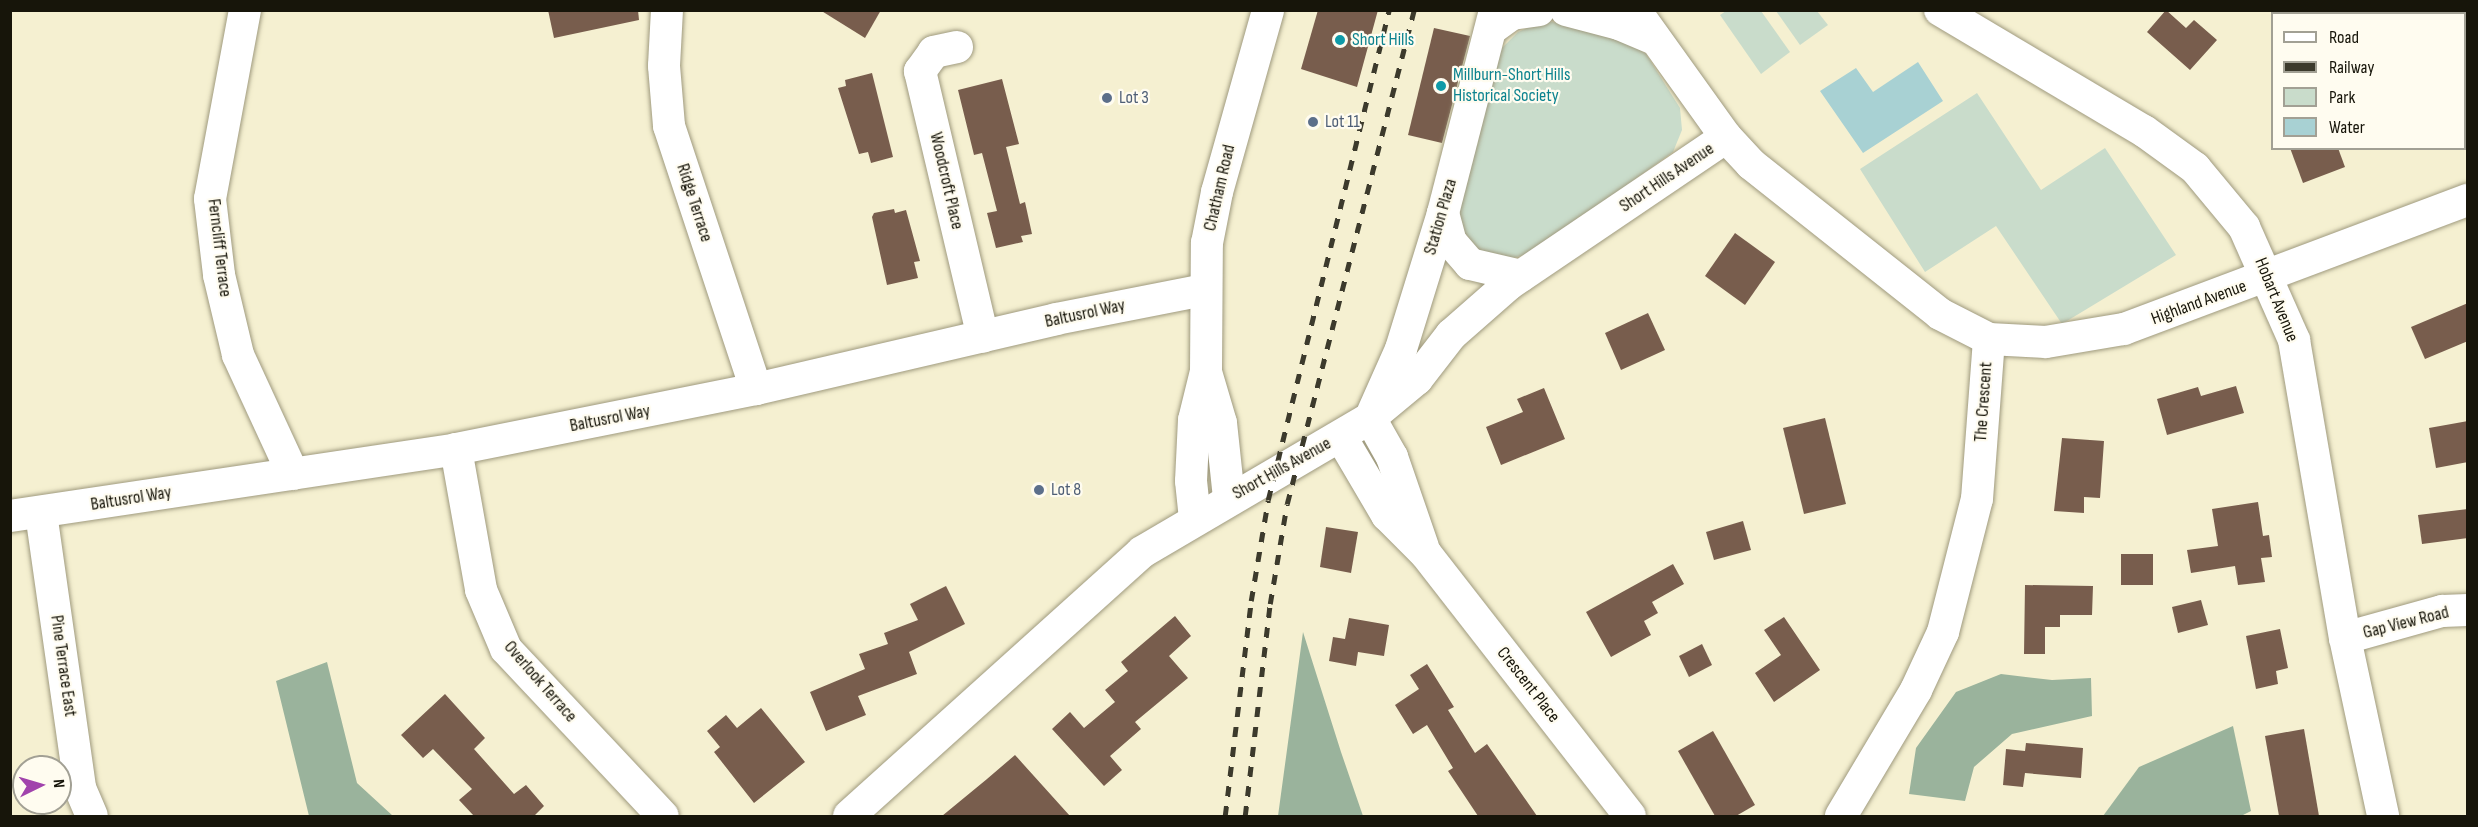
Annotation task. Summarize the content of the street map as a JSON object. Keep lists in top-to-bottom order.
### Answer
{
  "streets": {
    "street": [
      "Short Hills Avenue",
      "Woodcroft Place",
      "Chatham Road",
      "Ridge Terrace",
      "Station Plaza",
      "Ferncliff Terrace",
      "Hobart Avenue",
      "Highland Avenue",
      "Baltusrol Way",
      "The Crescent",
      "Gap View Road",
      "Pine Terrace East",
      "Overlook Terrace",
      "Crescent Place"
    ]
  },
  "crossings": [
    ["Short Hills Avenue", "Chatham Road"],
    ["Short Hills Avenue", "Station Plaza"],
    ["Short Hills Avenue", "The Crescent"],
    ["Short Hills Avenue", "Crescent Place"],
    ["Woodcroft Place", "Baltusrol Way"],
    ["Chatham Road", "Baltusrol Way"],
    ["Ridge Terrace", "Baltusrol Way"],
    ["Station Plaza", "Crescent Place"],
    ["Ferncliff Terrace", "Baltusrol Way"],
    ["Hobart Avenue", "Highland Avenue"],
    ["Hobart Avenue", "Gap View Road"],
    ["Highland Avenue", "The Crescent"],
    ["Baltusrol Way", "Pine Terrace East"],
    ["Baltusrol Way", "Overlook Terrace"]
  ],
  "places": [
    "Short Hills",
    "Millburn-Short Hills Historical Society",
    "Lot 3",
    "Lot 11",
    "Lot 8"
  ],
  "legend": [
    "Road",
    "Railway",
    "Park",
    "Water"
  ],
  "north": "right"
}
